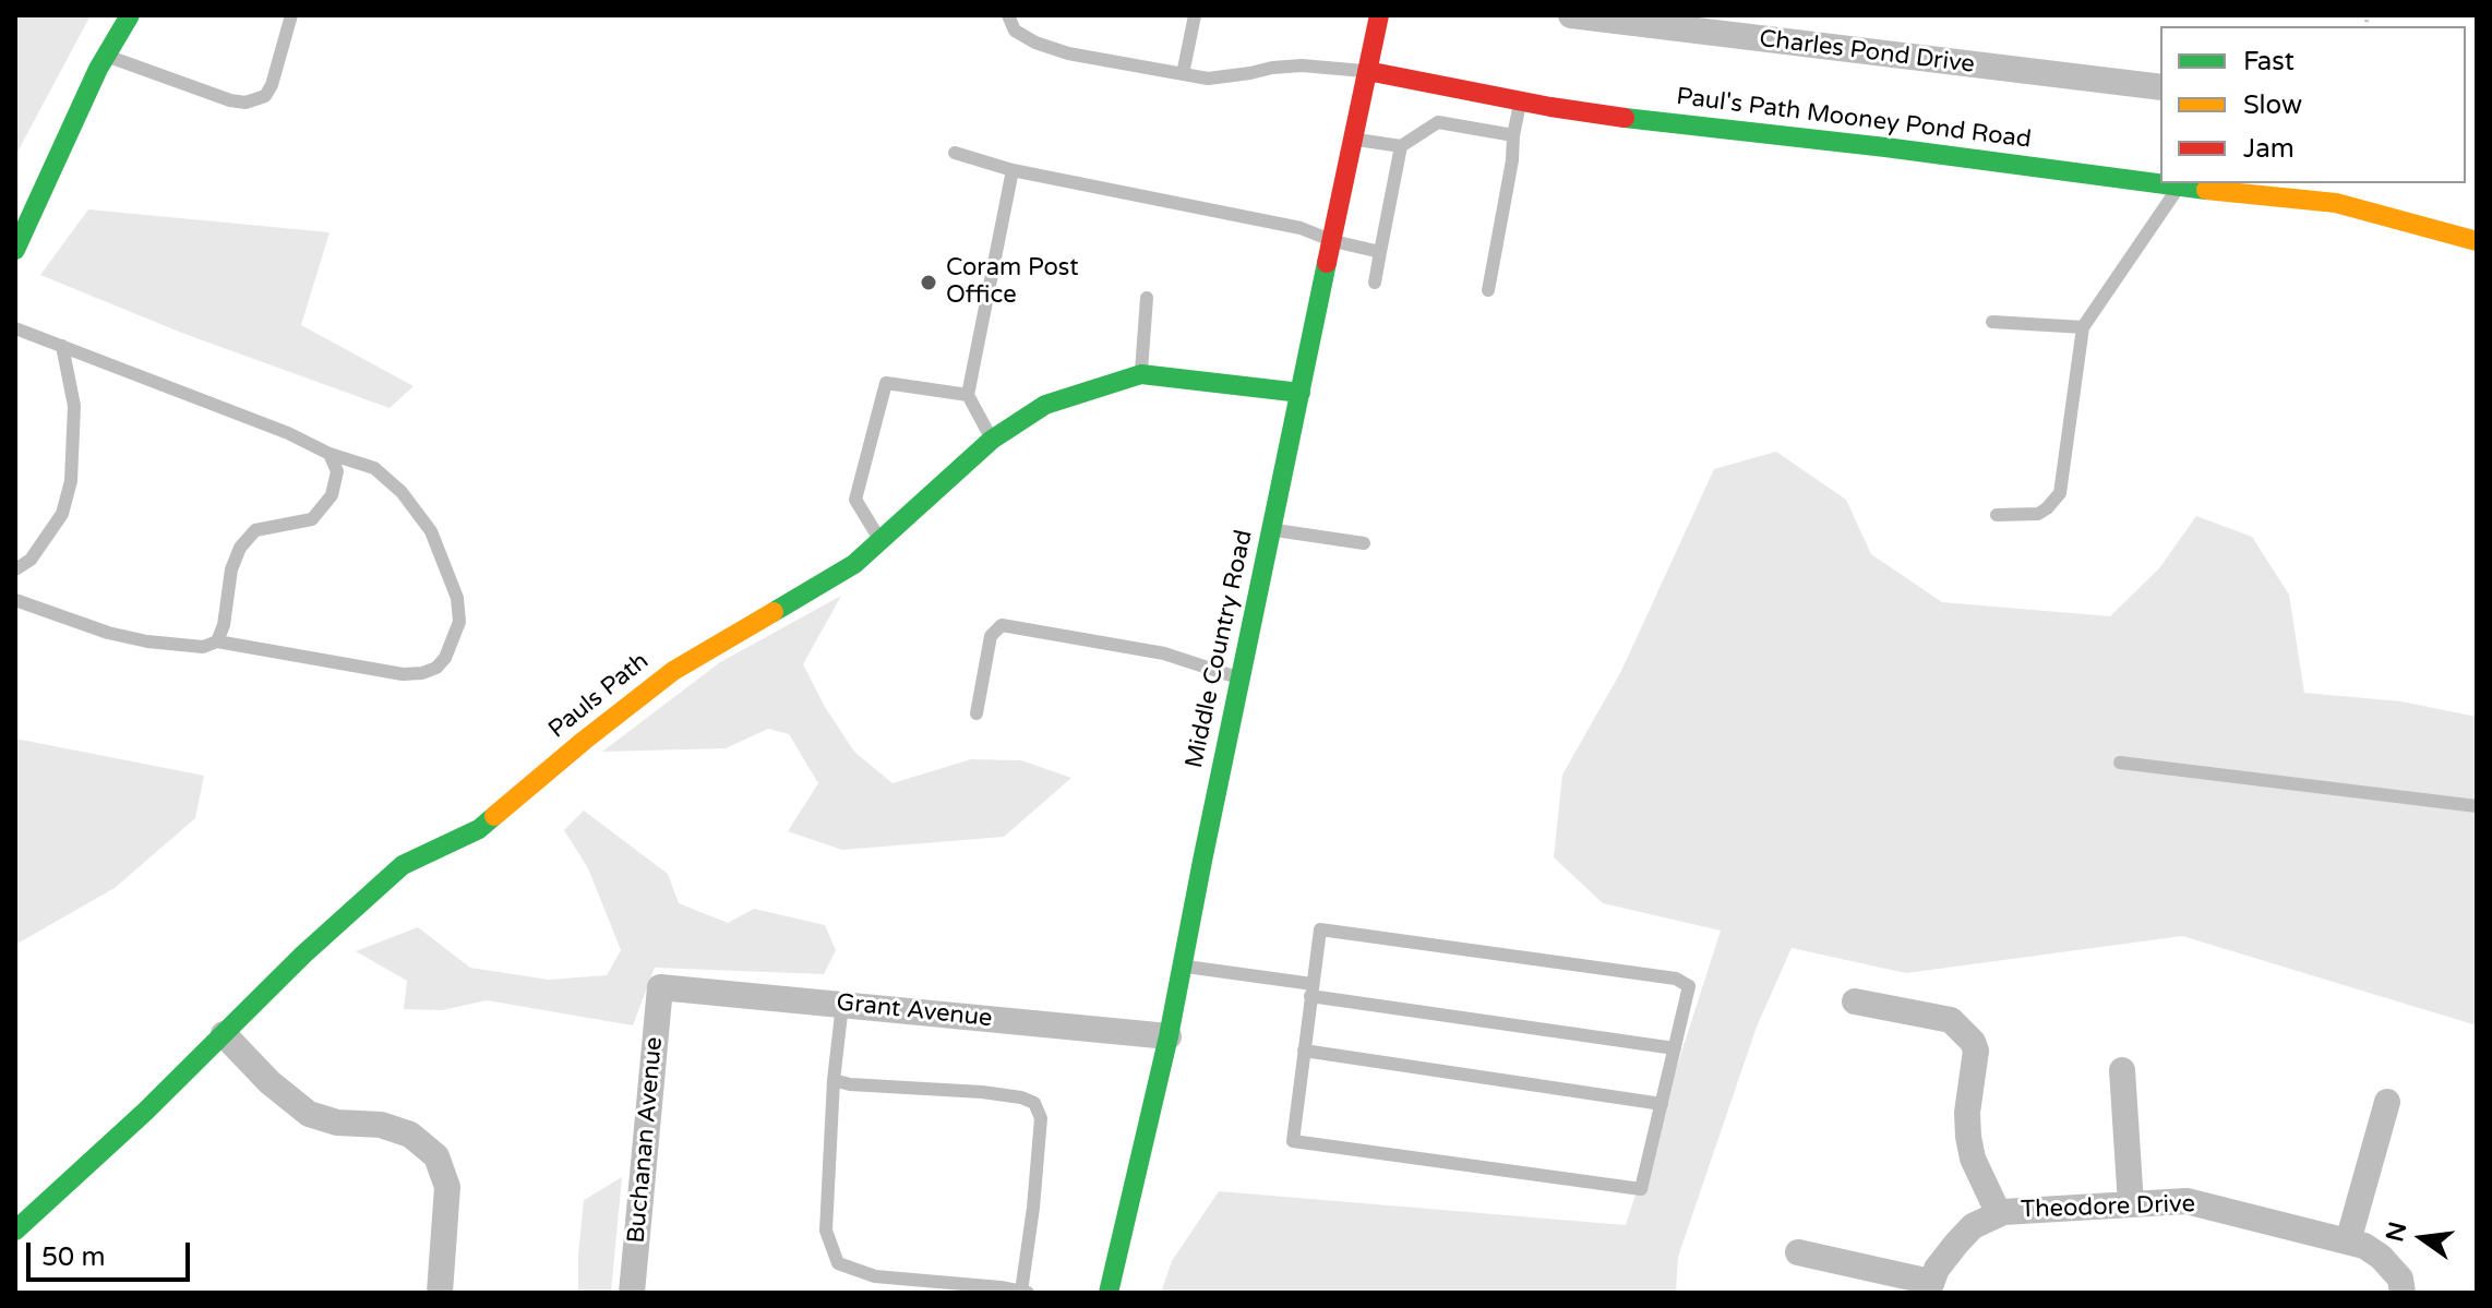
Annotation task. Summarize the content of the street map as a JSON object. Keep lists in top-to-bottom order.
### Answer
{
  "streets": {
    "street": [
      "Charles Pond Drive",
      "Paul's Path Mooney Pond Road",
      "Middle Country Road",
      "Pauls Path",
      "Grant Avenue",
      "Buchanan Avenue",
      "Theodore Drive"
    ]
  },
  "crossings": [
    ["Paul's Path Mooney Pond Road", "Middle Country Road"],
    ["Middle Country Road", "Pauls Path"],
    ["Middle Country Road", "Grant Avenue"],
    ["Grant Avenue", "Buchanan Avenue"]
  ],
  "places": ["Coram Post Office"],
  "legend": ["Fast", "Slow", "Jam"],
  "scale_bar": "50 m",
  "north": "left"
}
